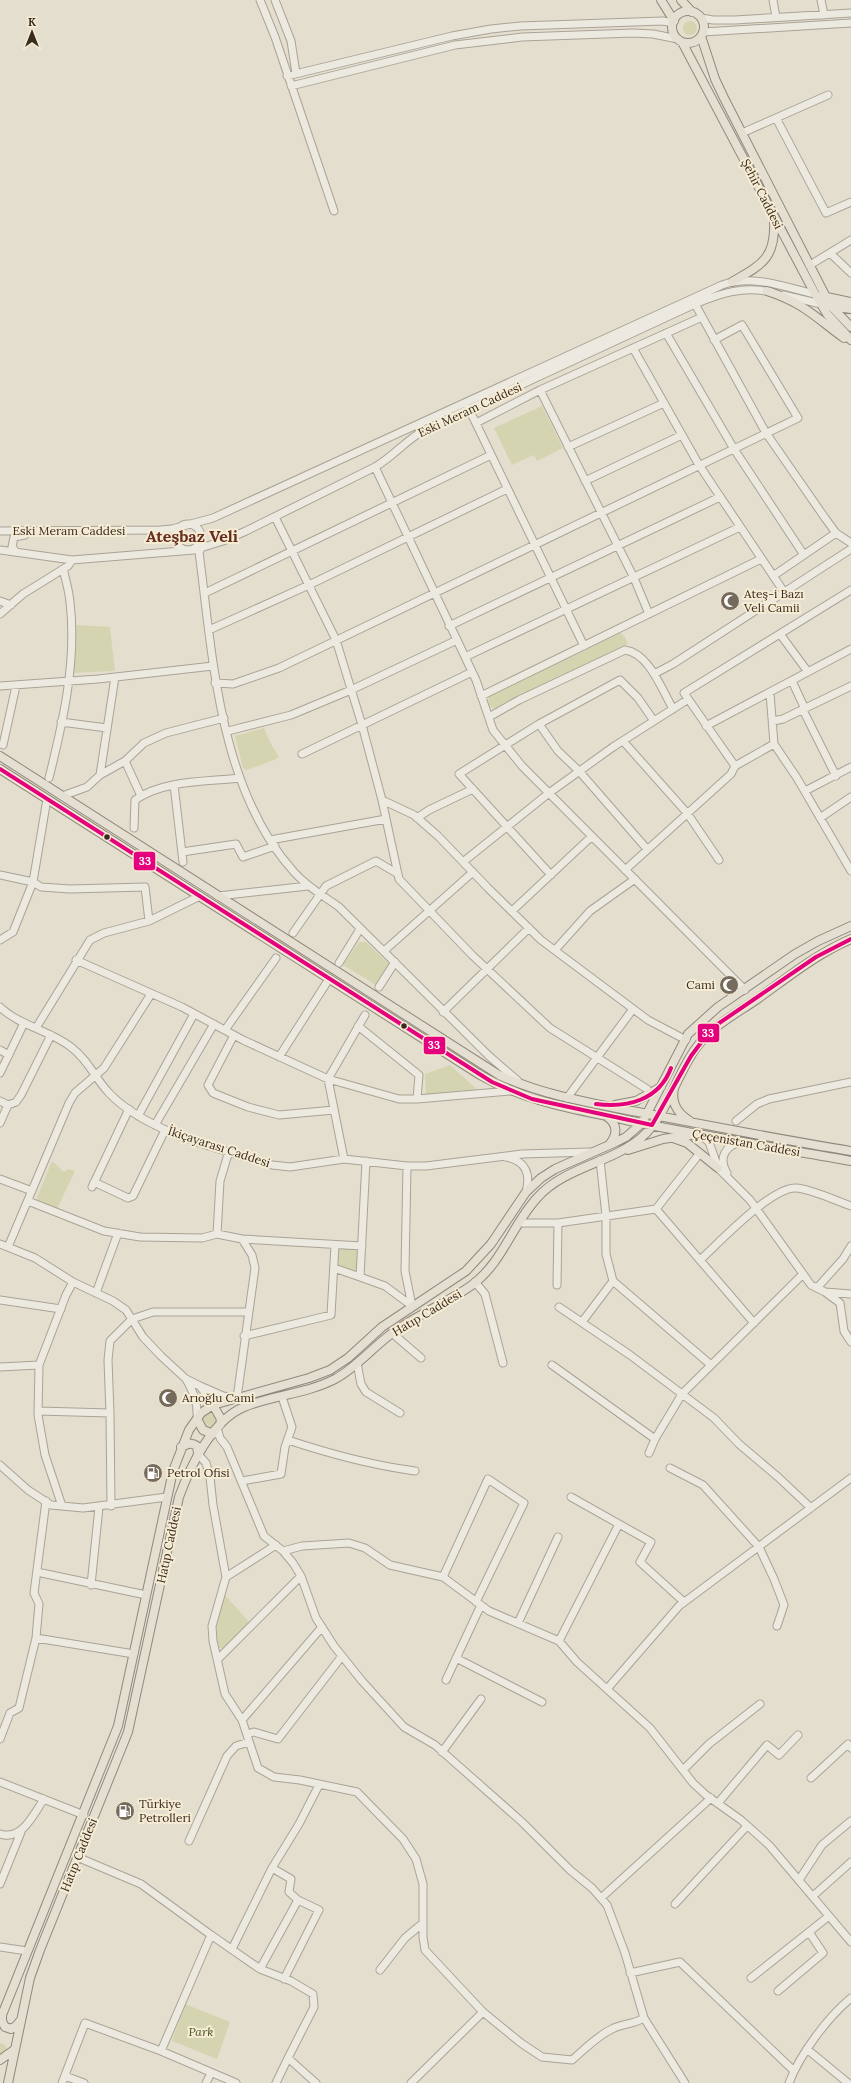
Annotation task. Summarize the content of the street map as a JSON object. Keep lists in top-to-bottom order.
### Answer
{
  "streets": {
    "main road": [
      "Şehir Caddesi",
      "Eski Meram Caddesi",
      "Çeçenistan Caddesi",
      "Hatıp Caddesi"
    ],
    "street": ["İkiçayarası Caddesi"]
  },
  "crossings": [
    ["Şehir Caddesi", "Eski Meram Caddesi"],
    ["Çeçenistan Caddesi", "Hatıp Caddesi"],
    ["İkiçayarası Caddesi", "Hatıp Caddesi"]
  ],
  "districts": ["Ateşbaz Veli"],
  "parks": ["Park"],
  "places": {
    "mosque": ["Ateş-i Bazı Veli Camii", "Cami", "Arıoğlu Cami"],
    "fuel station": ["Petrol Ofisi", "Türkiye Petrolleri"]
  },
  "lines": ["transit line 33"],
  "north": "top"
}
